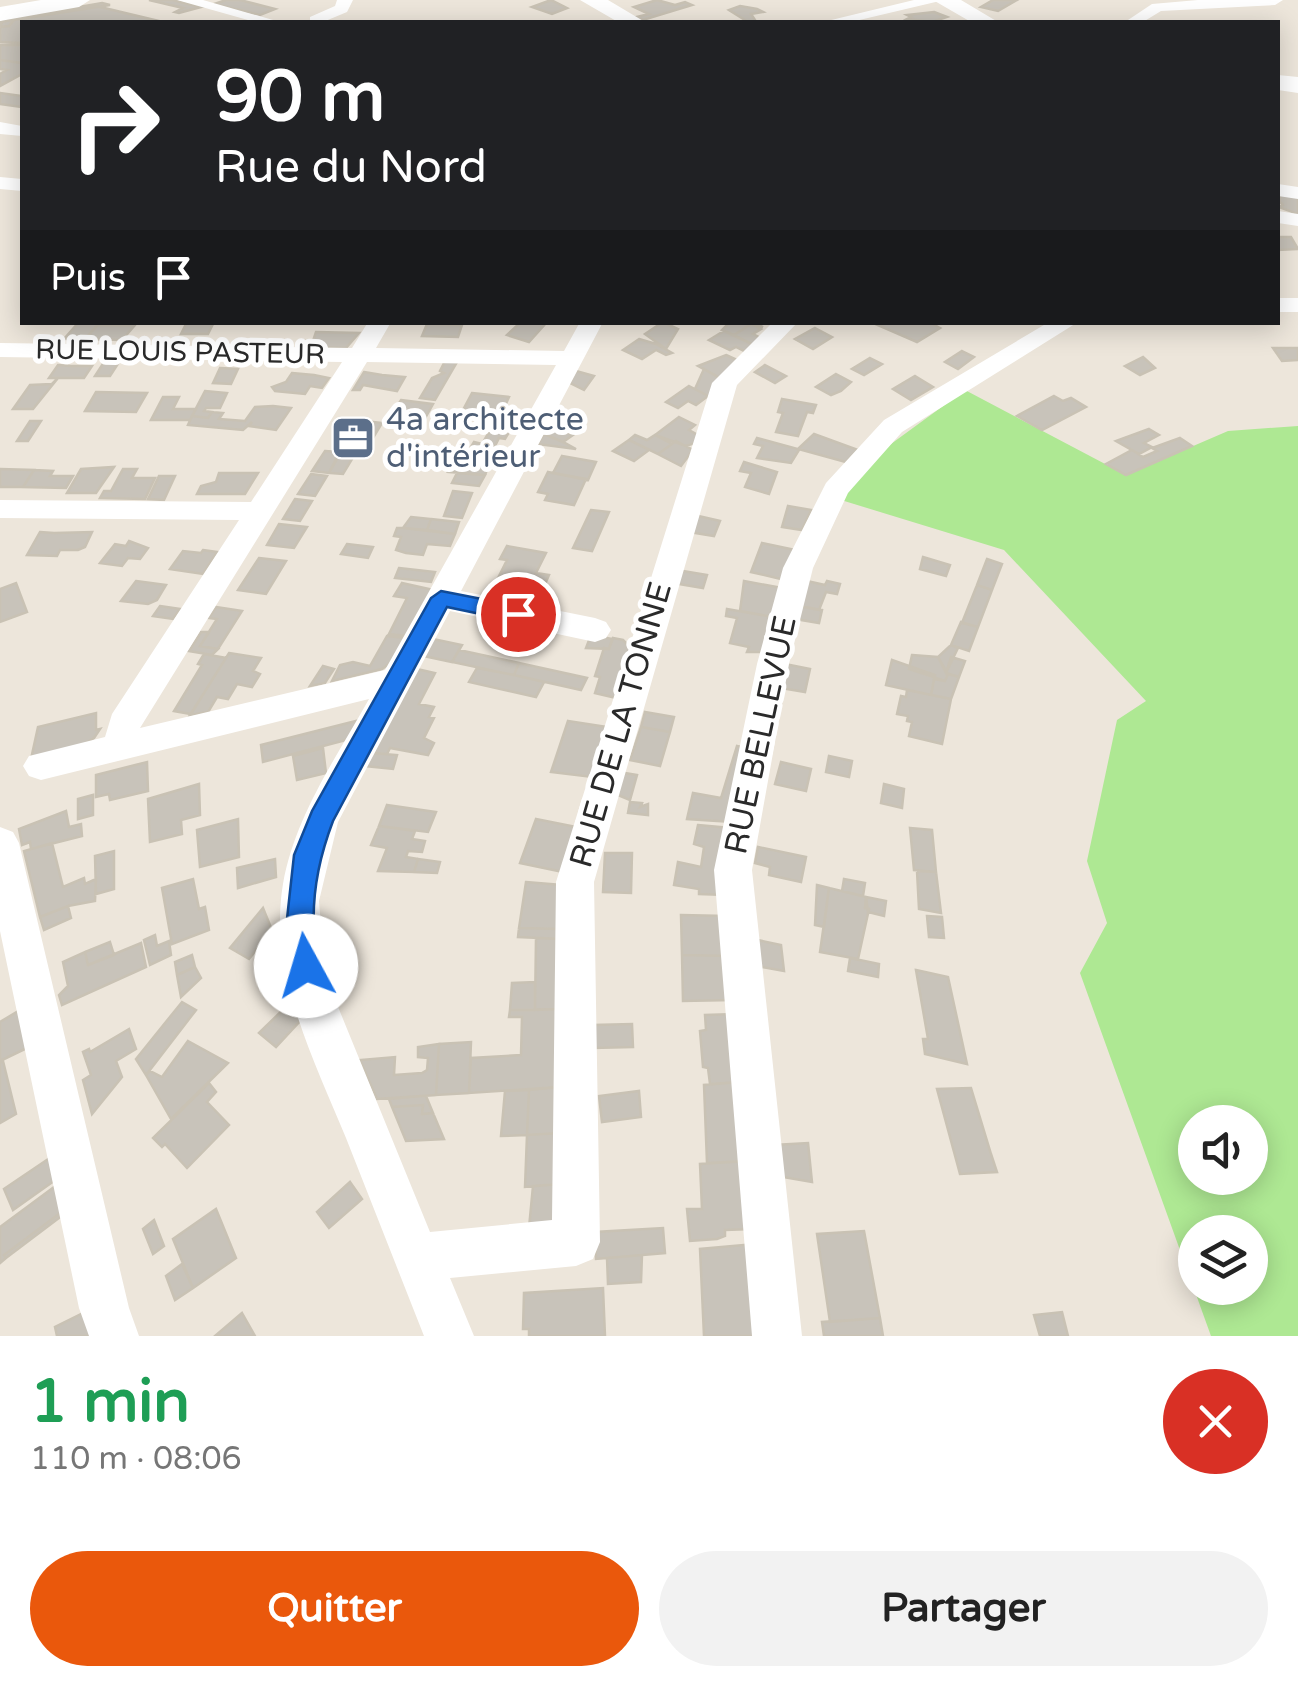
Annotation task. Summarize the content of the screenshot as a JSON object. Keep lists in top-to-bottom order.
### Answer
{
  "streets": {
    "street": ["RUE LOUIS PASTEUR", "RUE DE LA TONNE", "RUE BELLEVUE"]
  },
  "places": {
    "office": ["4a architecte d'intérieur"]
  },
  "page": {
    "turn": ["90 m", "Rue du Nord"],
    "then": "Puis",
    "heading": ["1 min", "110 m · 08:06"],
    "buttons": ["Quitter", "Partager"]
  }
}
